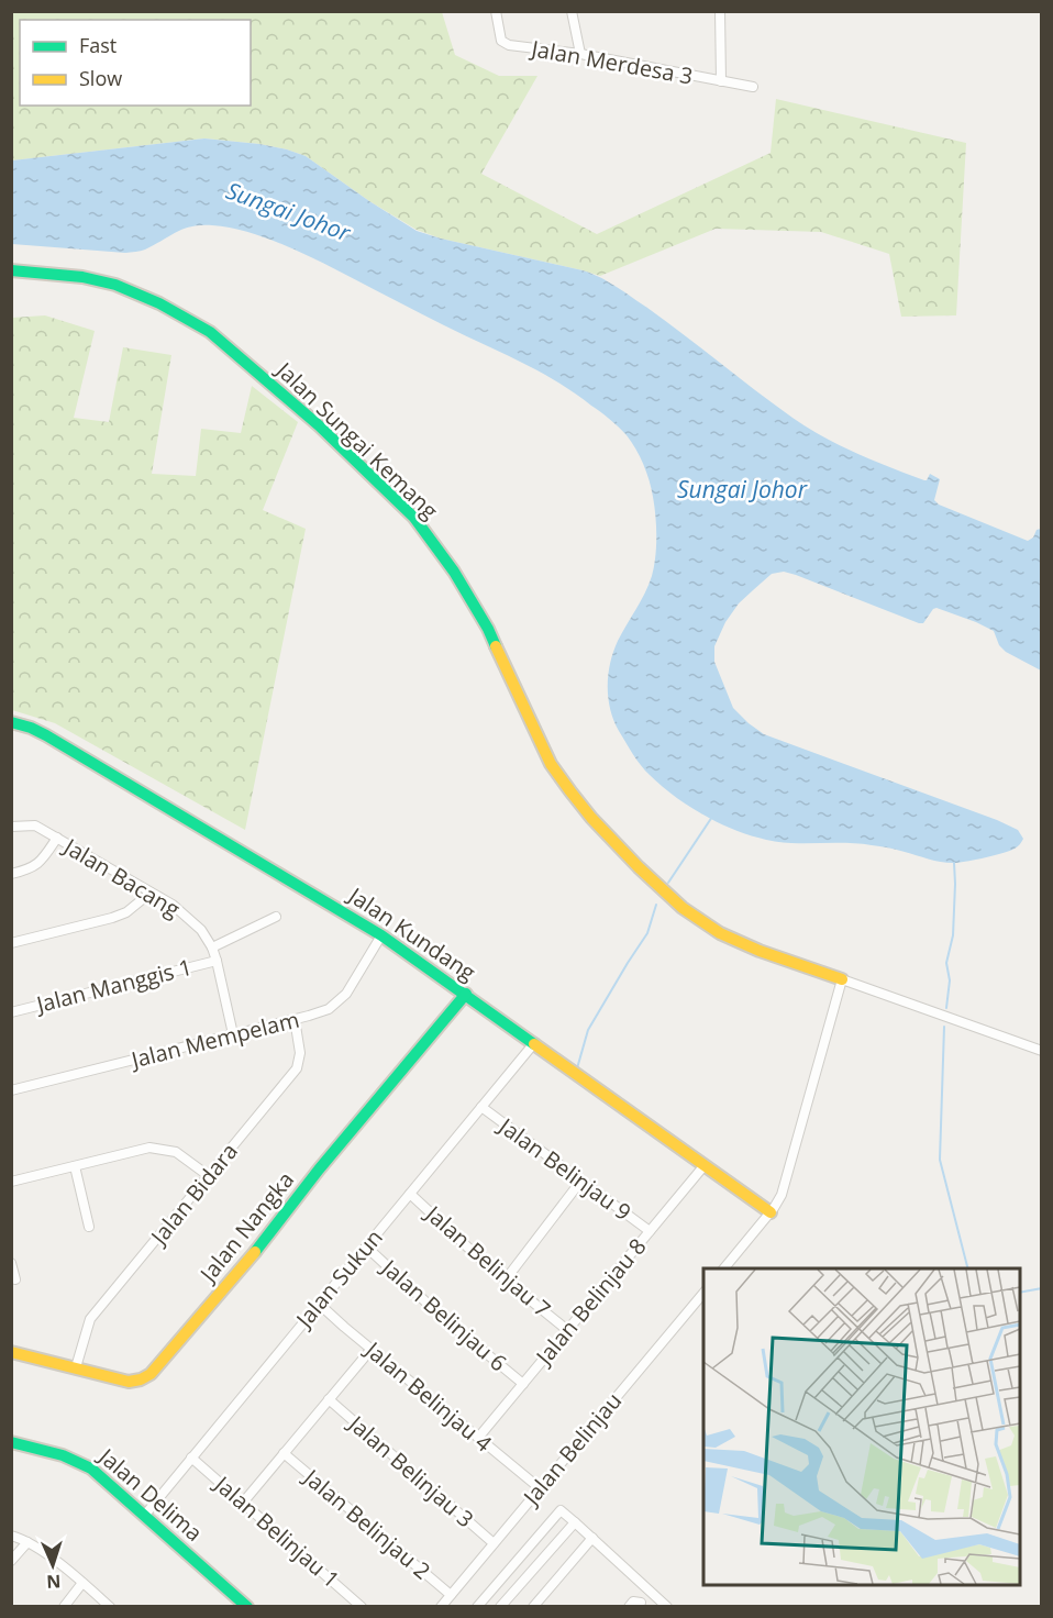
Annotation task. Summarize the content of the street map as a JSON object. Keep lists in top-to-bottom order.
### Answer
{
  "streets": {
    "street": [
      "Jalan Merdesa 3",
      "Jalan Sungai Kemang",
      "Jalan Bacang",
      "Jalan Kundang",
      "Jalan Manggis 1",
      "Jalan Mempelam",
      "Jalan Belinjau 9",
      "Jalan Bidara",
      "Jalan Nangka",
      "Jalan Belinjau 7",
      "Jalan Sukun",
      "Jalan Belinjau 8",
      "Jalan Belinjau 6",
      "Jalan Belinjau 4",
      "Jalan Belinjau",
      "Jalan Belinjau 3",
      "Jalan Delima",
      "Jalan Belinjau 2",
      "Jalan Belinjau 1"
    ]
  },
  "crossings": [
    ["Jalan Bacang", "Jalan Manggis 1"],
    ["Jalan Bacang", "Jalan Mempelam"],
    ["Jalan Kundang", "Jalan Mempelam"],
    ["Jalan Kundang", "Jalan Nangka"],
    ["Jalan Kundang", "Jalan Sukun"],
    ["Jalan Kundang", "Jalan Belinjau 8"],
    ["Jalan Mempelam", "Jalan Bidara"],
    ["Jalan Belinjau 9", "Jalan Sukun"],
    ["Jalan Belinjau 9", "Jalan Belinjau 8"],
    ["Jalan Bidara", "Jalan Nangka"],
    ["Jalan Belinjau 7", "Jalan Sukun"],
    ["Jalan Belinjau 7", "Jalan Belinjau 8"],
    ["Jalan Sukun", "Jalan Belinjau 6"],
    ["Jalan Sukun", "Jalan Belinjau 4"],
    ["Jalan Sukun", "Jalan Delima"],
    ["Jalan Sukun", "Jalan Belinjau 1"],
    ["Jalan Belinjau 8", "Jalan Belinjau 6"],
    ["Jalan Belinjau 8", "Jalan Belinjau 4"],
    ["Jalan Belinjau 4", "Jalan Belinjau"],
    ["Jalan Belinjau", "Jalan Belinjau 3"],
    ["Jalan Belinjau", "Jalan Belinjau 2"]
  ],
  "water": ["Sungai Johor"],
  "legend": ["Fast", "Slow"],
  "north": "bottom"
}
